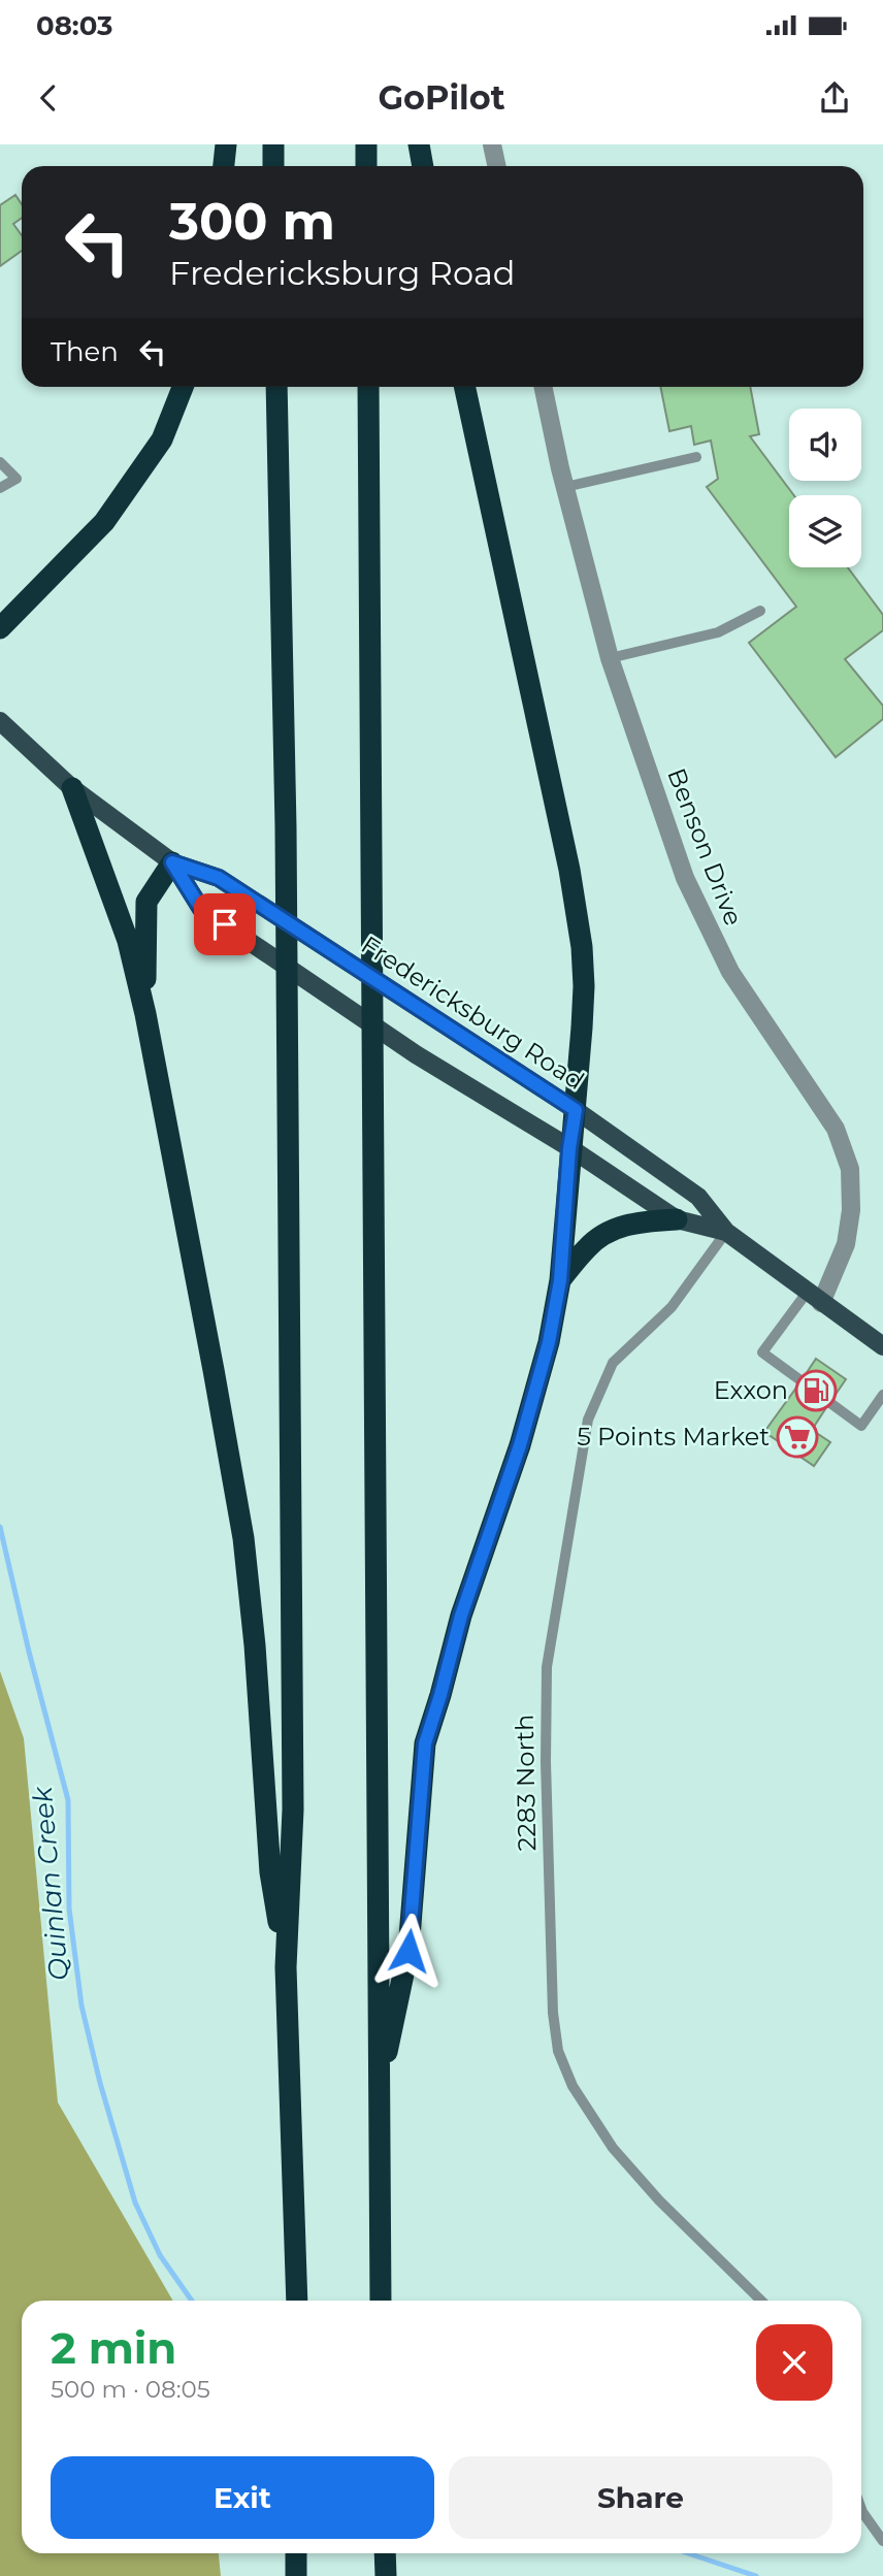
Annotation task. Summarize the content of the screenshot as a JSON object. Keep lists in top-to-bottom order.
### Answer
{
  "streets": {
    "main road": ["Fredericksburg Road"],
    "street": ["Benson Drive"],
    "lane": ["2283 North"]
  },
  "crossings": [
    ["Benson Drive", "Fredericksburg Road"],
    ["Fredericksburg Road", "2283 North"]
  ],
  "water": ["Quinlan Creek"],
  "places": {
    "fuel station": ["Exxon"],
    "supermarket": ["5 Points Market"]
  },
  "page": {
    "status": "08:03",
    "header": "GoPilot",
    "turn": ["300 m", "Fredericksburg Road"],
    "then": "Then",
    "heading": ["2 min", "500 m · 08:05"],
    "buttons": ["Exit", "Share"]
  }
}
